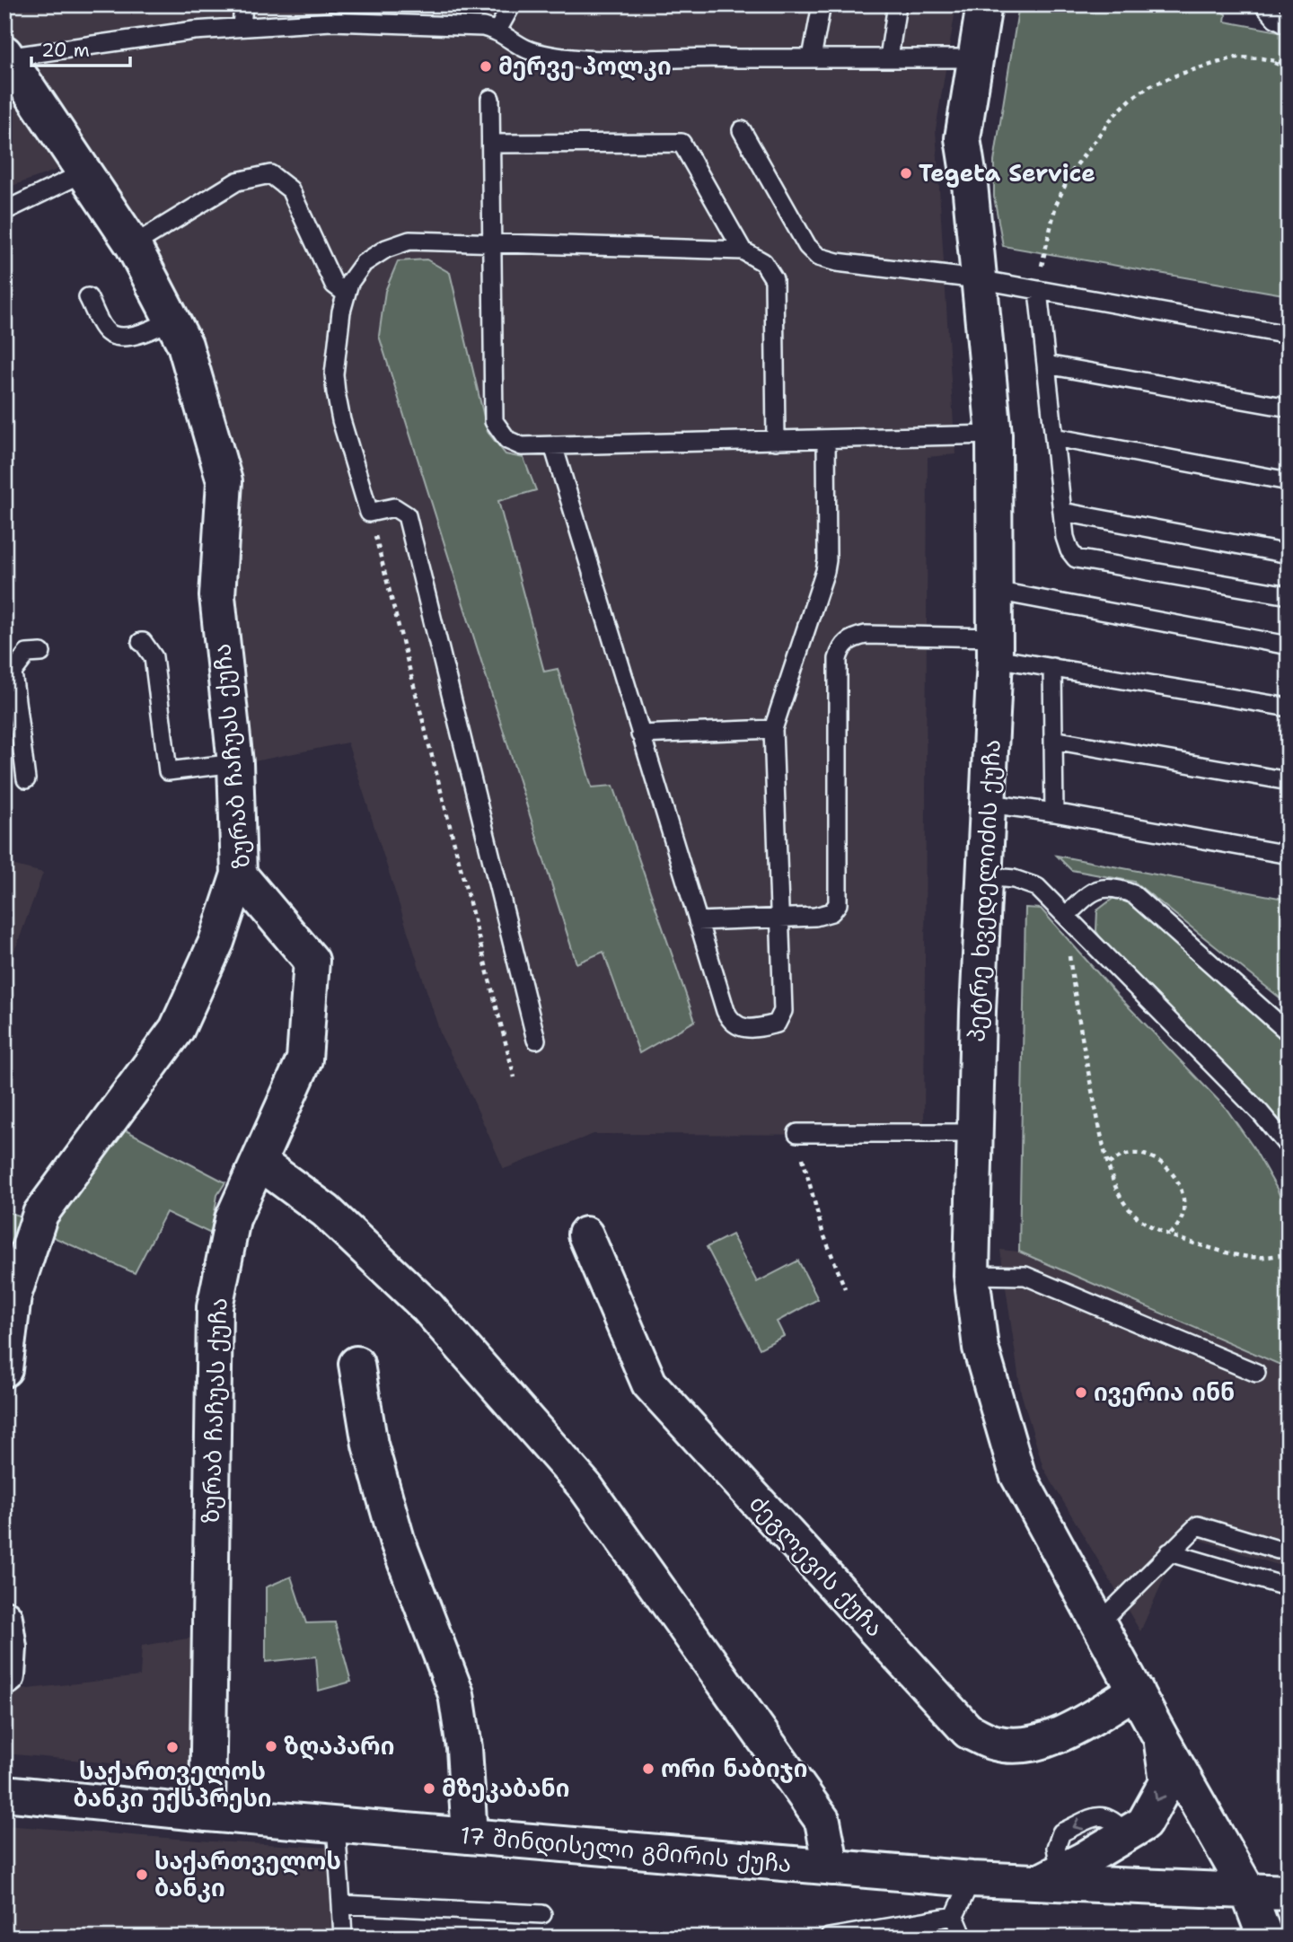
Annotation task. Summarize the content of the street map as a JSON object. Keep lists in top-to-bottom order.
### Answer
{
  "streets": {
    "street": [
      "ზურაბ ჩაჩუას ქუჩა",
      "პეტრე ხვედელიძის ქუჩა",
      "ძეგლევის ქუჩა",
      "17 შინდისელი გმირის ქუჩა"
    ]
  },
  "crossings": [
    ["ზურაბ ჩაჩუას ქუჩა", "17 შინდისელი გმირის ქუჩა"],
    ["პეტრე ხვედელიძის ქუჩა", "ძეგლევის ქუჩა"],
    ["პეტრე ხვედელიძის ქუჩა", "17 შინდისელი გმირის ქუჩა"]
  ],
  "places": [
    "მერვე პოლკი",
    "Tegeta Service",
    "ივერია ინნ",
    "ზღაპარი",
    "საქართველოს ბანკი ექსპრესი",
    "ორი ნაბიჯი",
    "მზეკაბანი",
    "საქართველოს ბანკი"
  ],
  "scale_bar": "20 m"
}
